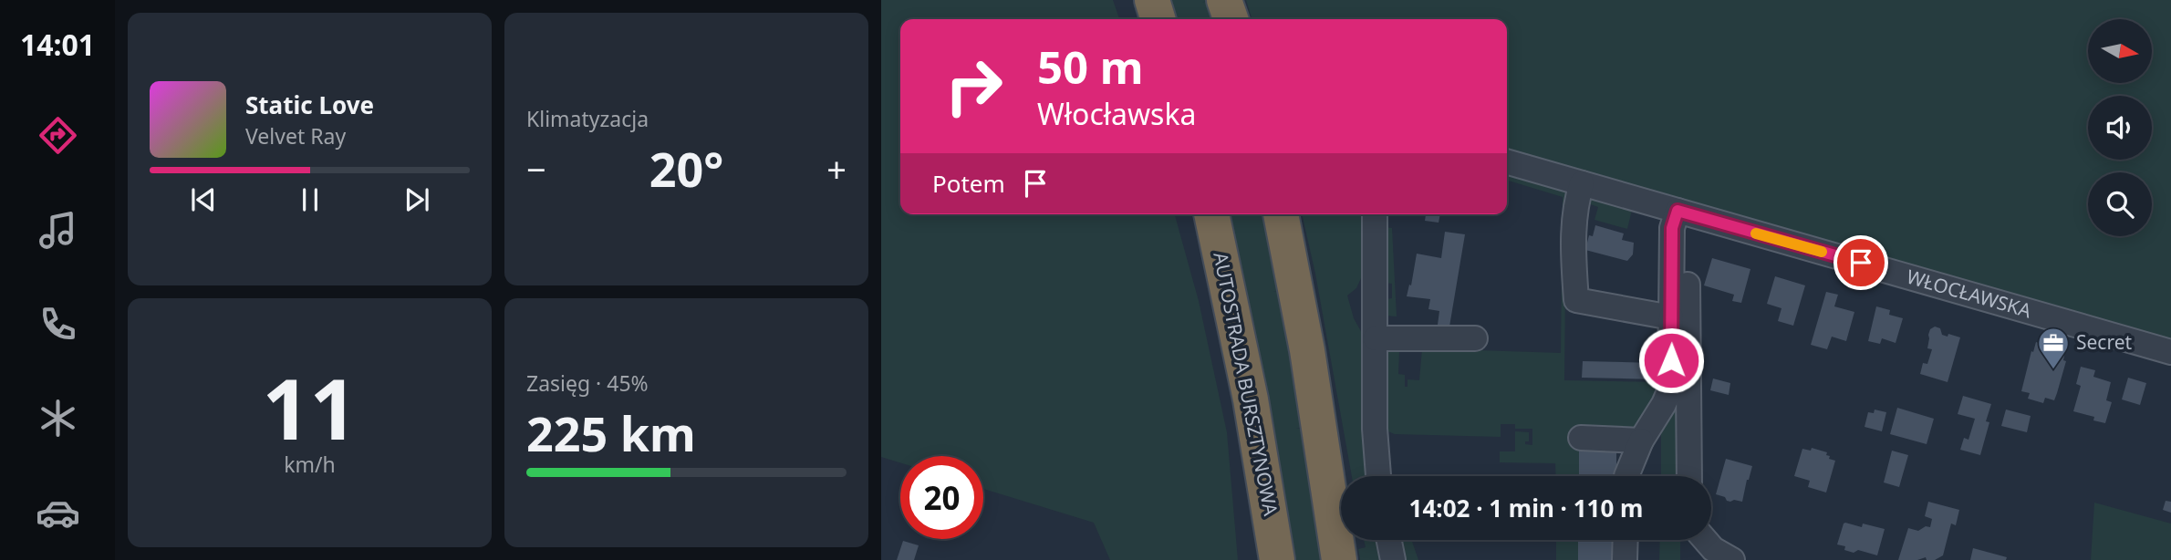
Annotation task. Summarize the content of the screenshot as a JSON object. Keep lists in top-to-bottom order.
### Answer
{
  "streets": {
    "highway": ["AUTOSTRADA BURSZTYNOWA"],
    "street": ["WŁOCŁAWSKA"]
  },
  "places": {
    "office": ["Secret"]
  },
  "north": "right",
  "page": {
    "tabs": "14:01",
    "tile": [
      "Klimatyzacja",
      ["11", "km/h"],
      ["Zasięg · 45%", "225 km"]
    ],
    "turn": ["50 m", "Włocławska"],
    "song": ["Static Love", "Velvet Ray"],
    "heat": ["−", "20°", "+"],
    "then": "Potem",
    "limit": "20",
    "trip": "14:02 · 1 min · 110 m"
  }
}
